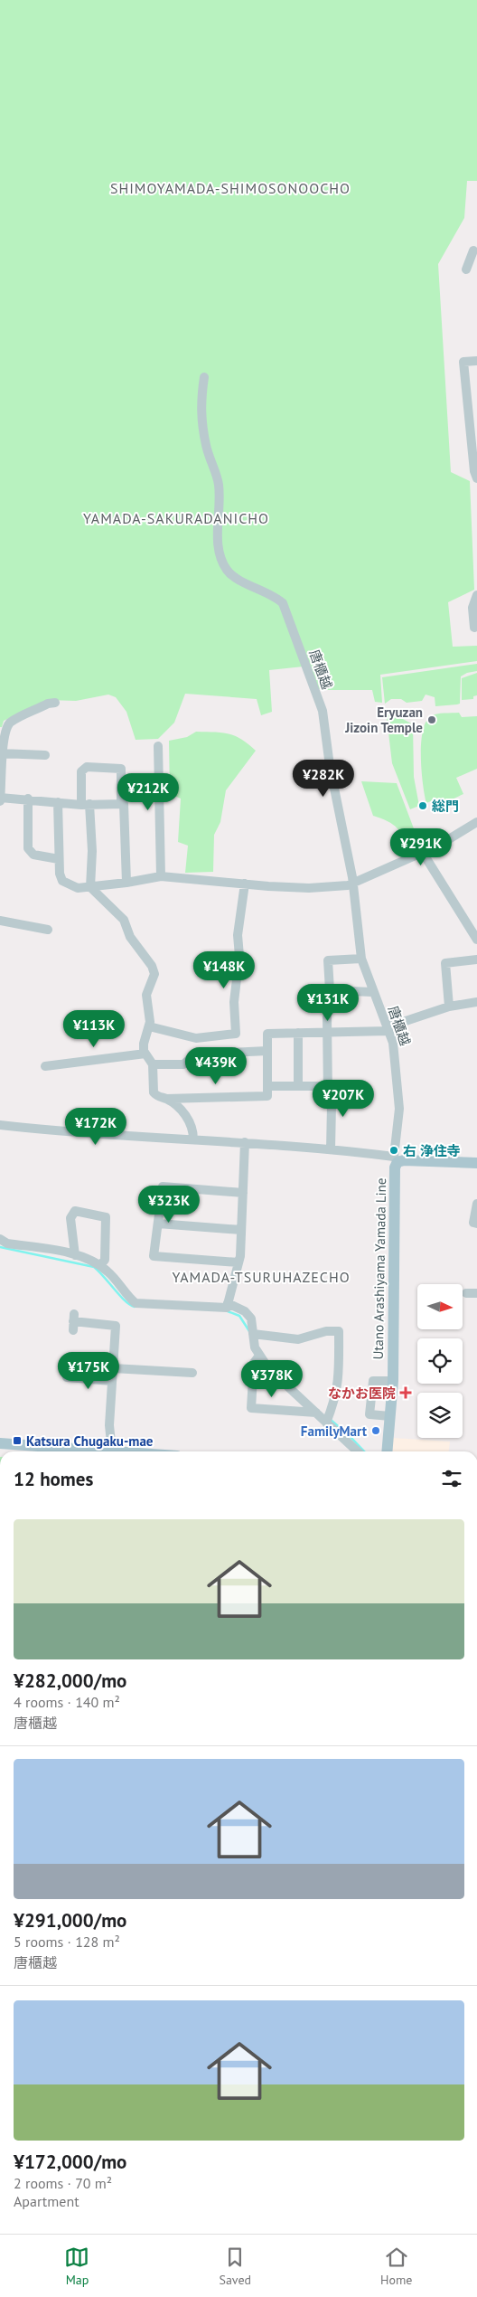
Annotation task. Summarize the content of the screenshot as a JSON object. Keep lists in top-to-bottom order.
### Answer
{
  "streets": {
    "main road": ["Utano Arashiyama Yamada Line"],
    "street": ["唐櫃越"]
  },
  "crossings": [
    ["唐櫃越", "Utano Arashiyama Yamada Line"]
  ],
  "districts": ["SHIMOYAMADA-SHIMOSONOOCHO", "YAMADA-SAKURADANICHO", "YAMADA-TSURUHAZECHO"],
  "places": {
    "other": [
      "Eryuzan Jizoin Temple",
      "総門",
      "右 浄住寺",
      "FamilyMart"
    ],
    "health": ["なかお医院"],
    "transit": ["Katsura Chugaku-mae"]
  },
  "north": "right",
  "page": {
    "price": [
      "¥282K",
      "¥212K",
      "¥291K",
      "¥148K",
      "¥131K",
      "¥113K",
      "¥439K",
      "¥207K",
      "¥172K",
      "¥323K",
      "¥175K",
      "¥378K"
    ],
    "heading": "12 homes",
    "list": [
      {
        "name": "¥282,000/mo",
        "note": "4 rooms · 140 m² · 唐櫃越"
      },
      {
        "name": "¥291,000/mo",
        "note": "5 rooms · 128 m² · 唐櫃越"
      },
      {
        "name": "¥172,000/mo",
        "note": "2 rooms · 70 m² · Apartment"
      }
    ],
    "tabs": ["Map", "Saved", "Home"]
  }
}
